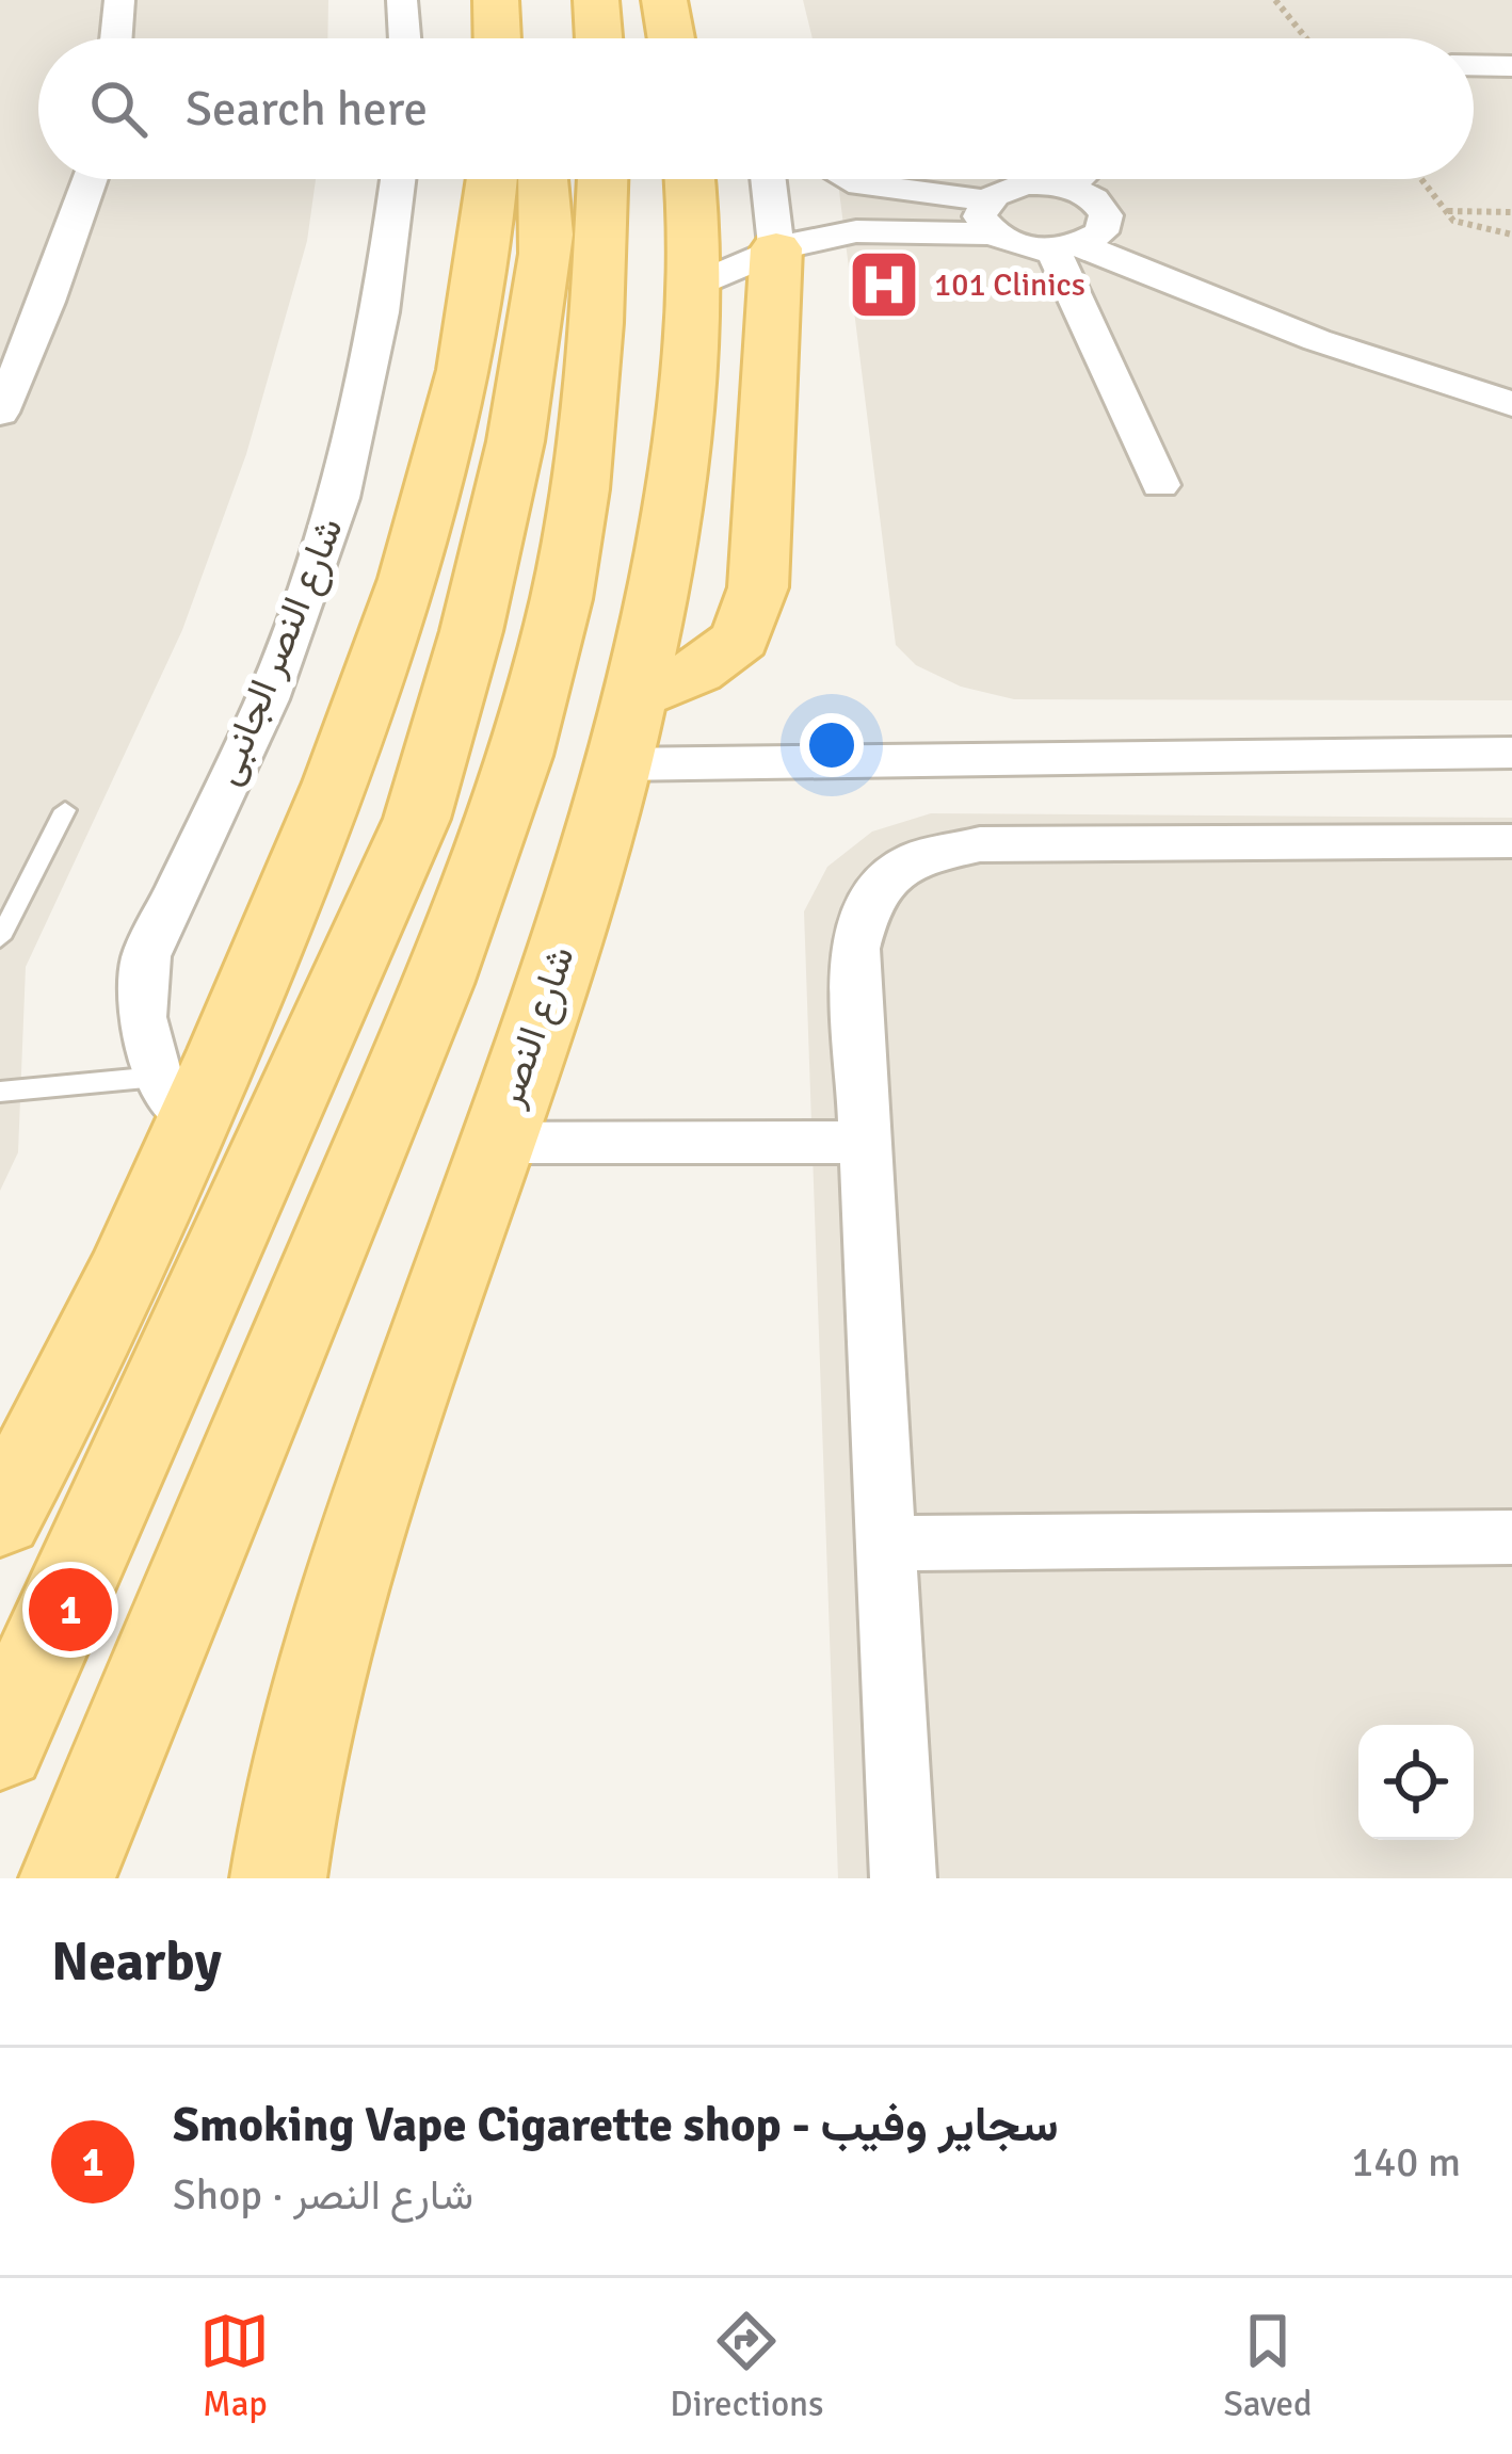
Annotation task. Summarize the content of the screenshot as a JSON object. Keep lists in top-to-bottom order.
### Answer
{
  "streets": {
    "main road": ["شارع النصر"],
    "street": ["شارع النصر الجانبى"]
  },
  "places": {
    "hospital": ["101 Clinics"]
  },
  "page": {
    "search": "Search here",
    "pins": "1",
    "heading": "Nearby",
    "list": [
      {
        "mark": "1",
        "name": "Smoking Vape Cigarette shop - سجاير وفيب",
        "note": "Shop · شارع النصر",
        "value": "140 m"
      }
    ],
    "nav": ["Map", "Directions", "Saved"]
  }
}
